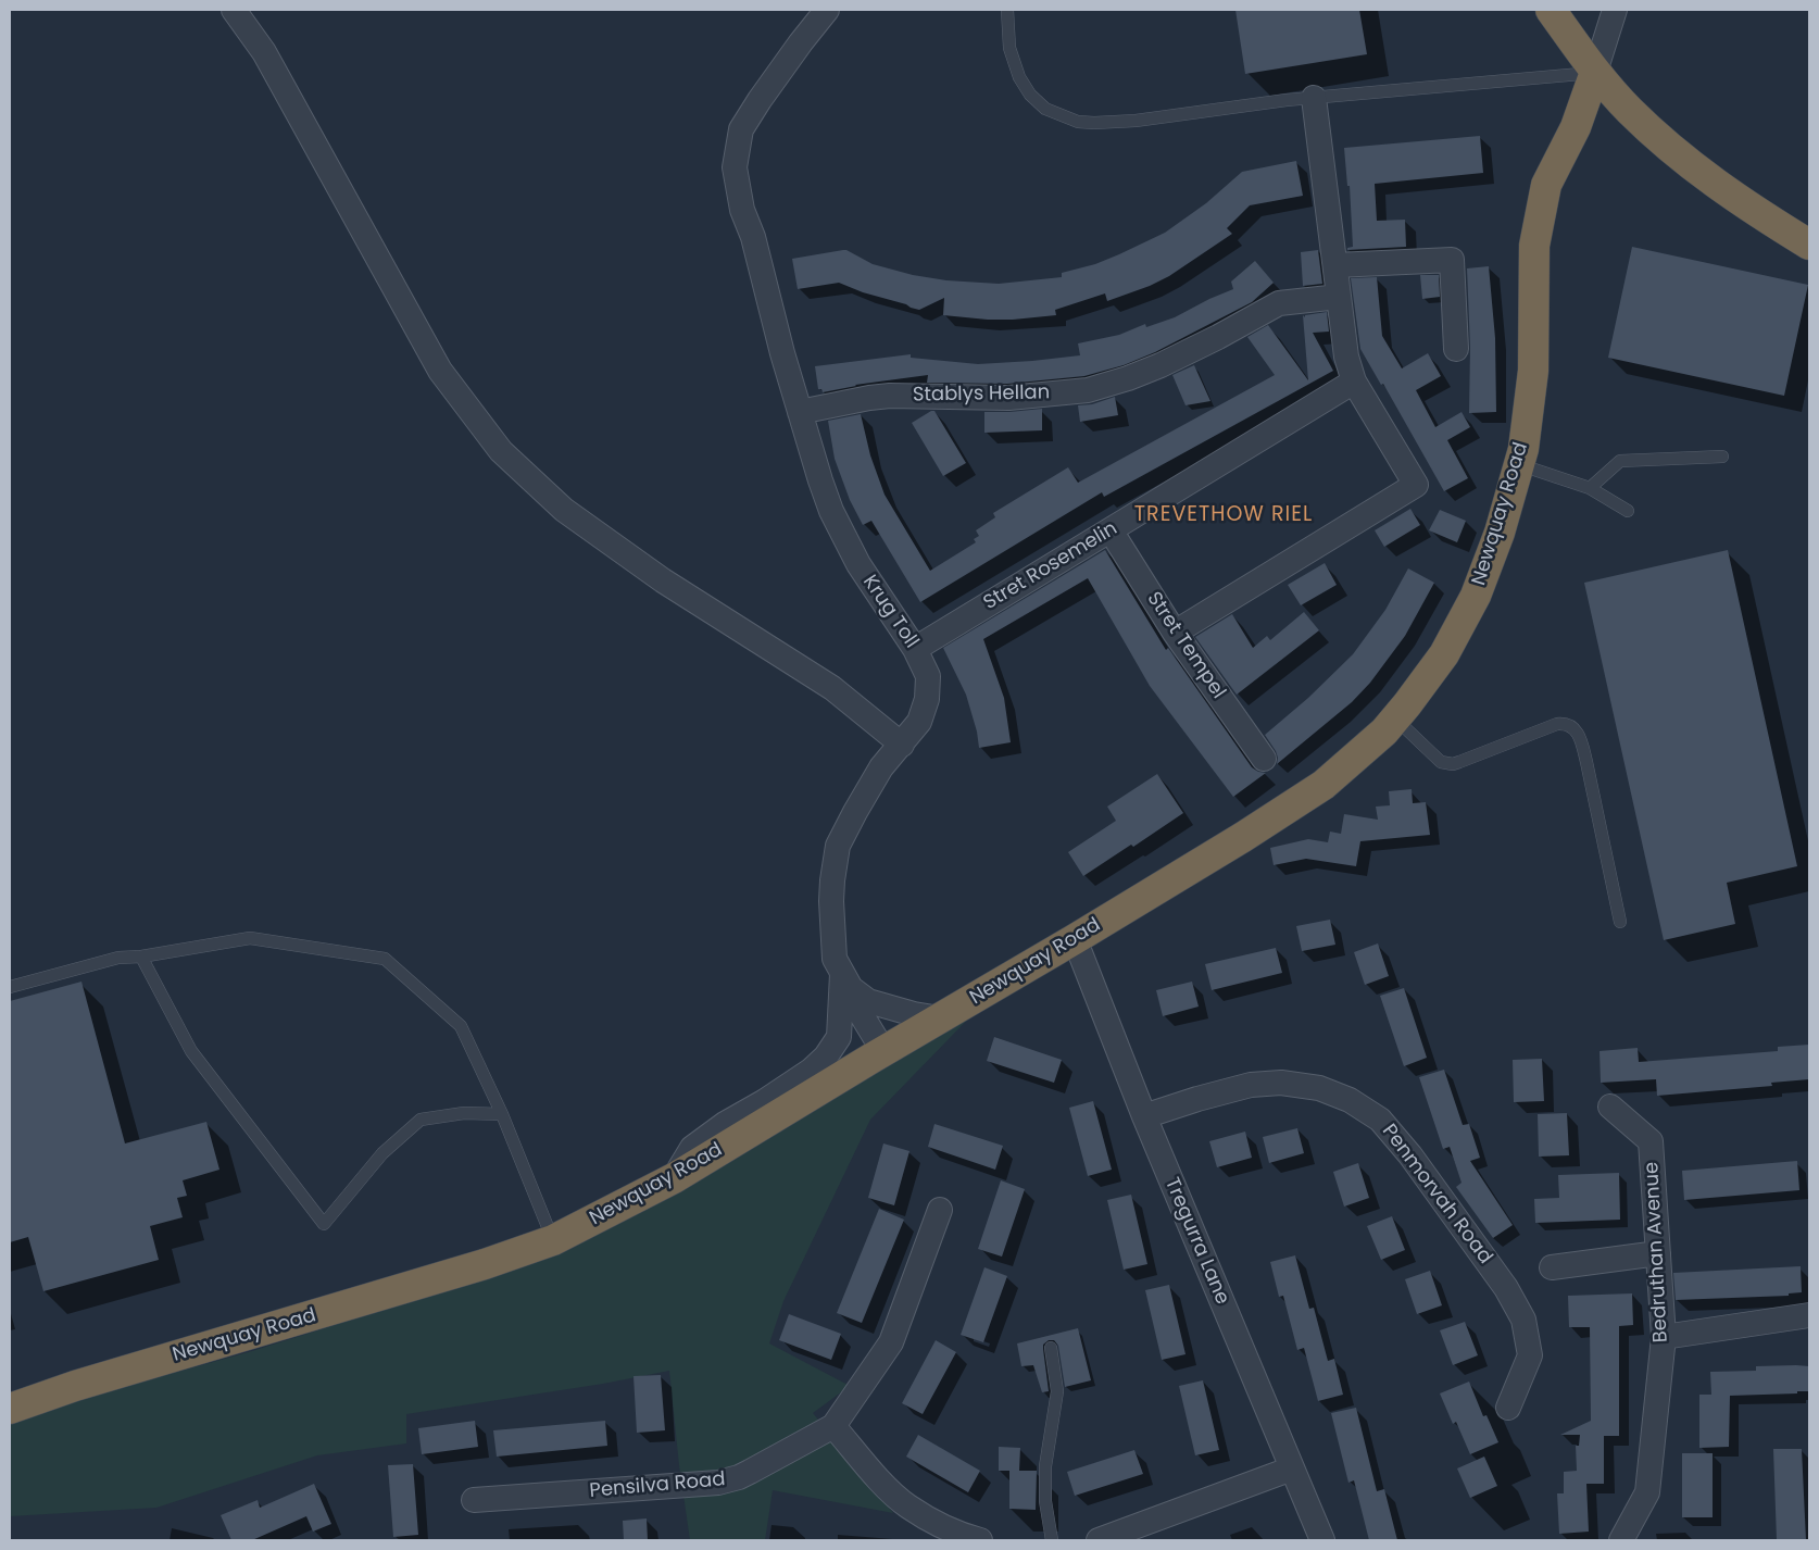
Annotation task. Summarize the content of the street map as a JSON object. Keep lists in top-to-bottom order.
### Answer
{
  "streets": {
    "highway": ["Newquay Road"],
    "street": [
      "Stablys Hellan",
      "Stret Rosemelin",
      "Krug Toll",
      "Stret Tempel",
      "Penmorvah Road",
      "Tregurra Lane",
      "Bedruthan Avenue",
      "Pensilva Road"
    ]
  },
  "crossings": [
    ["Stablys Hellan", "Krug Toll"],
    ["Newquay Road", "Tregurra Lane"],
    ["Stret Rosemelin", "Krug Toll"],
    ["Stret Rosemelin", "Stret Tempel"],
    ["Penmorvah Road", "Tregurra Lane"]
  ],
  "districts": ["TREVETHOW RIEL"]
}
